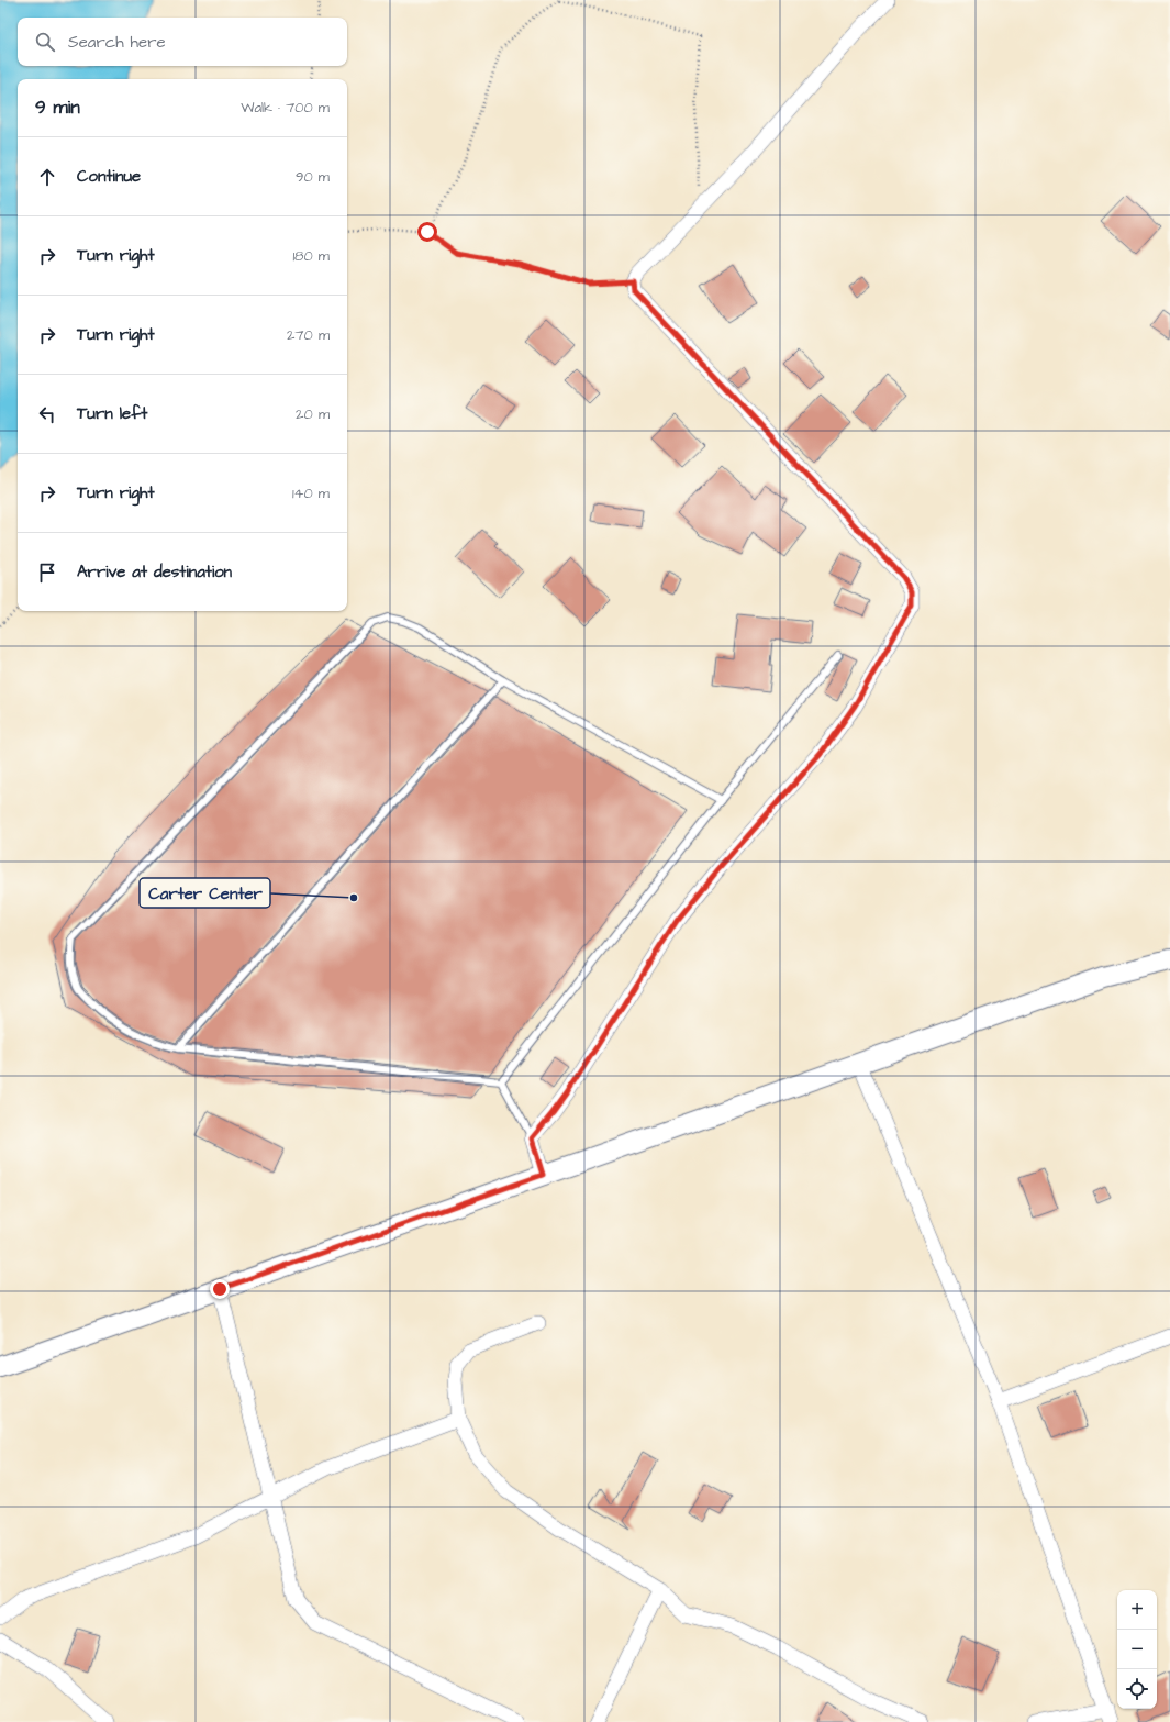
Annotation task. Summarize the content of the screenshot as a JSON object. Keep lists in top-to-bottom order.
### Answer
{
  "places": ["Carter Center"],
  "page": {
    "search": "Search here",
    "heading": ["9 min", "Walk · 700 m"],
    "list": [
      ["Continue", "90 m"],
      ["Turn right", "180 m"],
      ["Turn right", "270 m"],
      ["Turn left", "20 m"],
      ["Turn right", "140 m"],
      "Arrive at destination"
    ],
    "map_buttons": ["+", "−"]
  }
}
